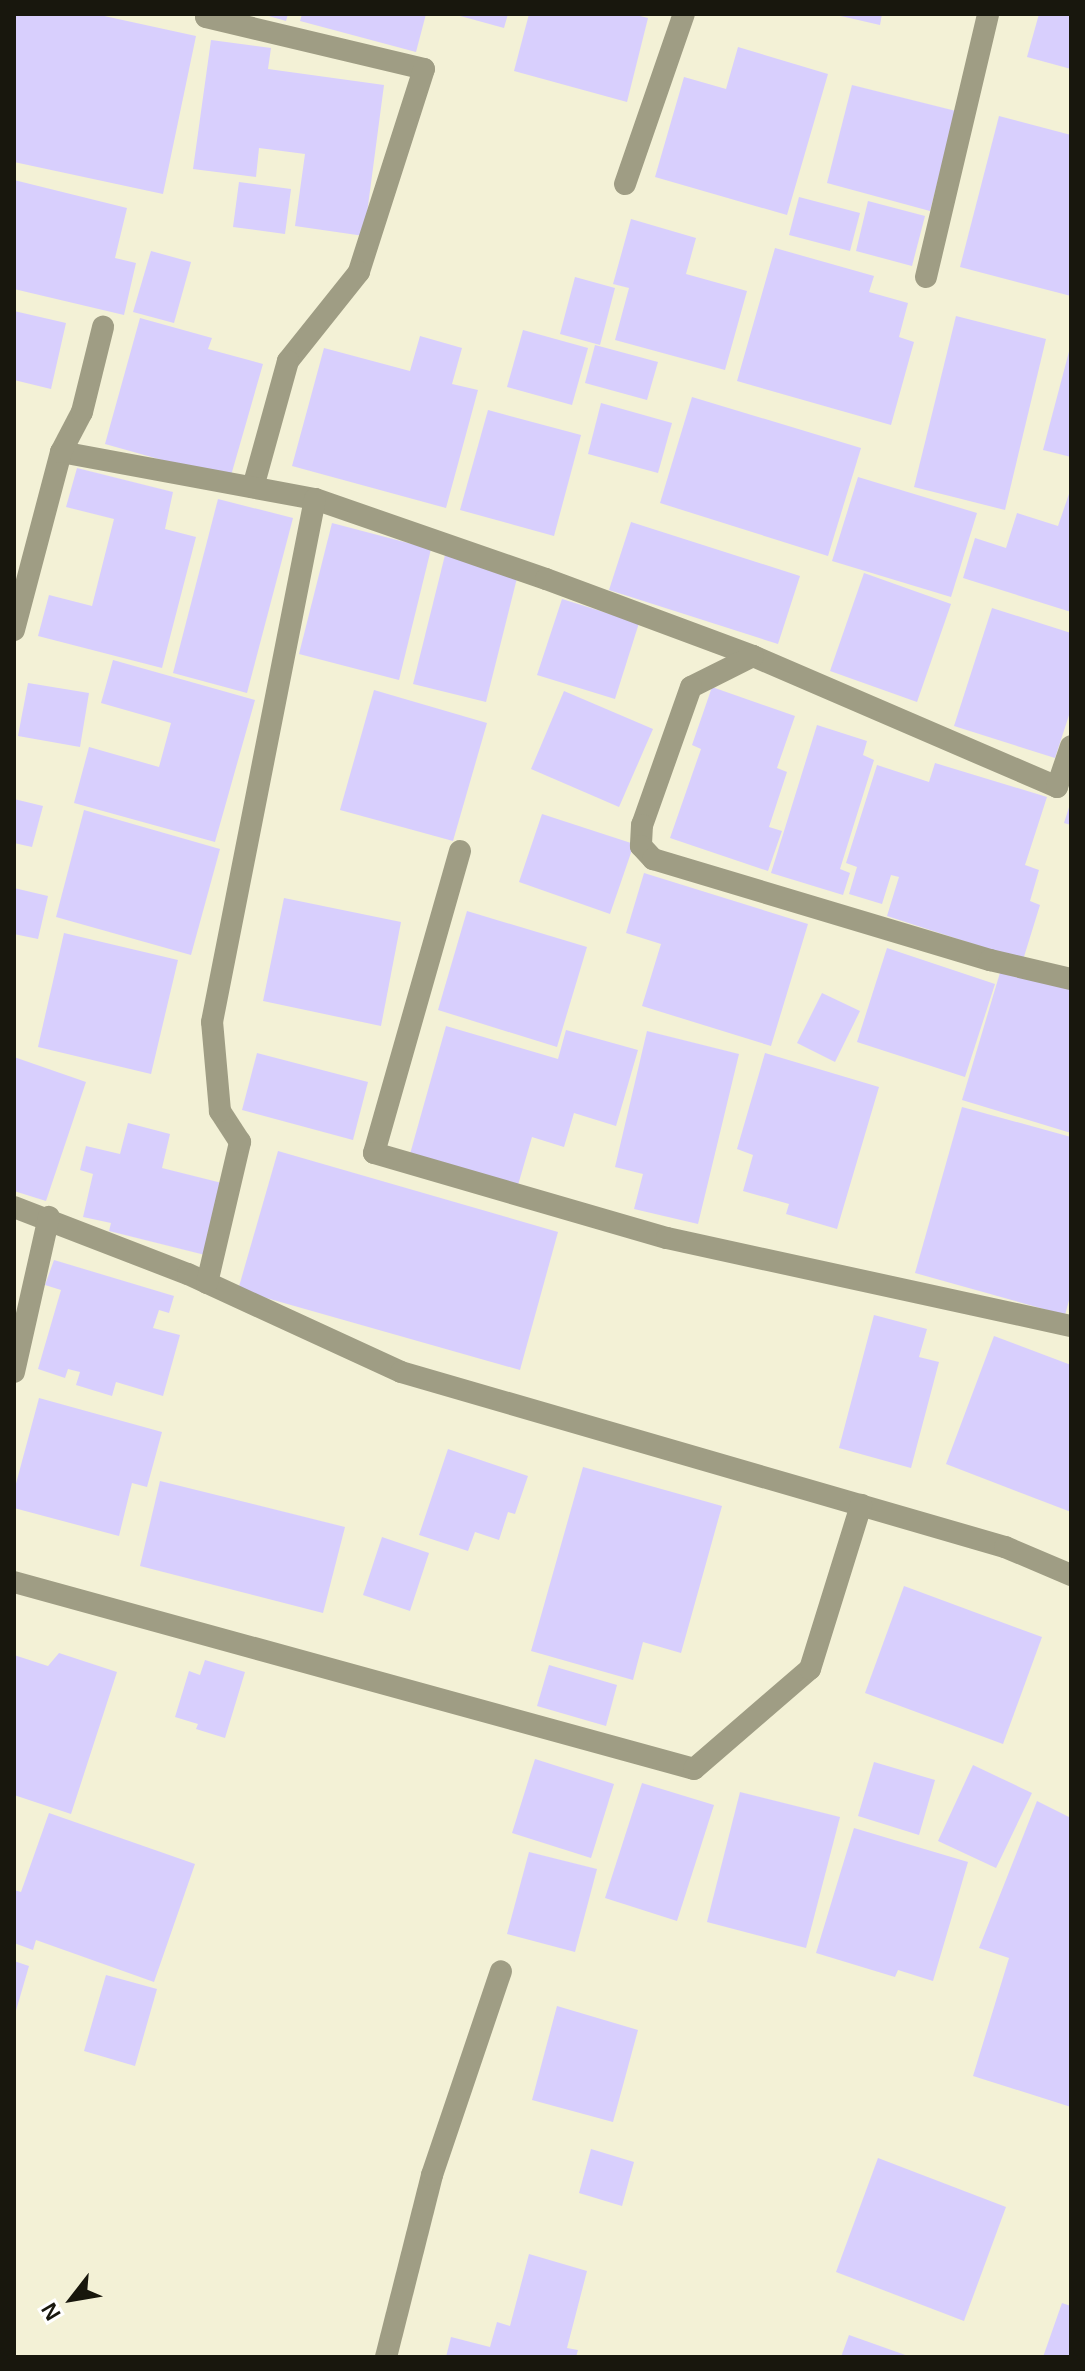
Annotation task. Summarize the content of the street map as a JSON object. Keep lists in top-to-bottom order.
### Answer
{
  "north": "bottom left"
}
